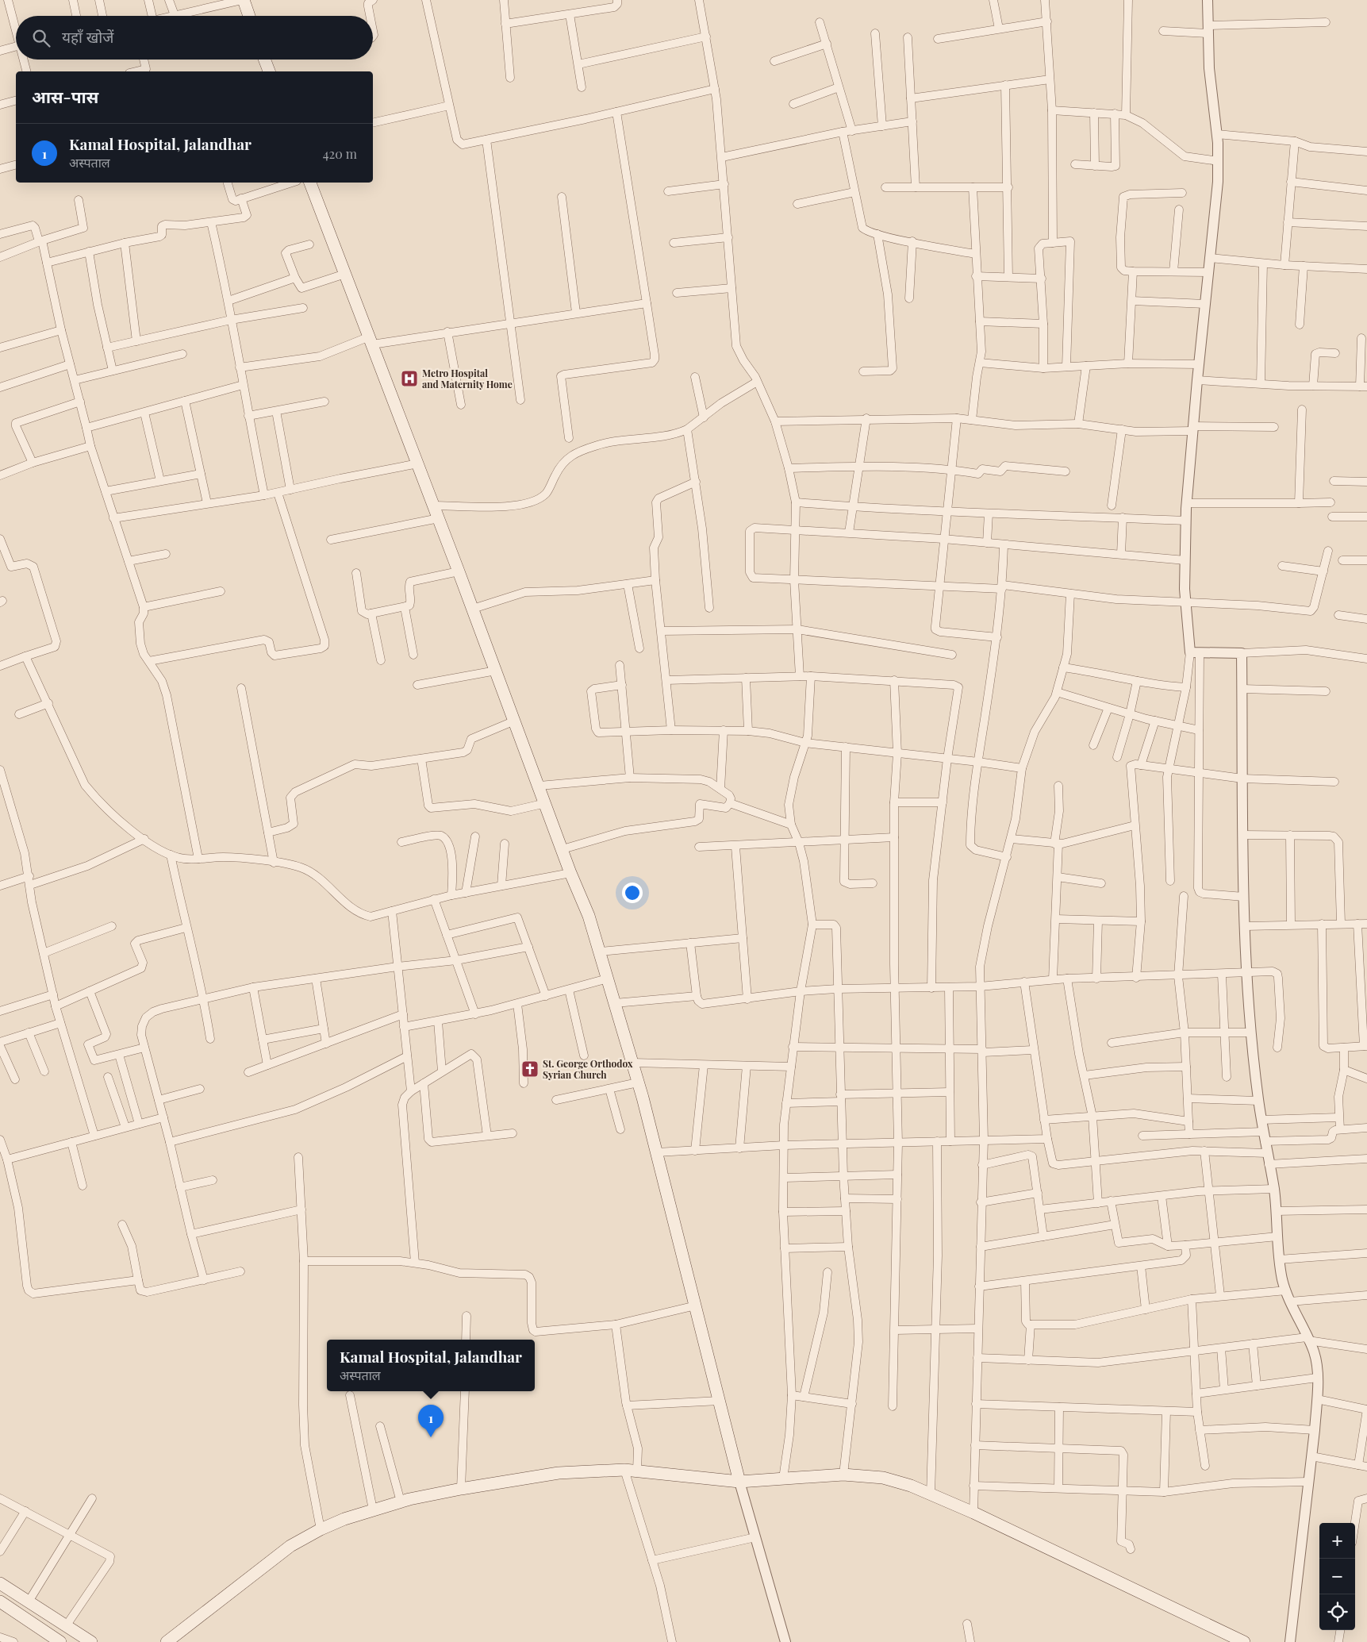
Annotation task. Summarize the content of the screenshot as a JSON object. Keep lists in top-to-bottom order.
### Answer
{
  "places": {
    "hospital": ["Metro Hospital and Maternity Home"],
    "church": ["St. George Orthodox Syrian Church"]
  },
  "page": {
    "search": "यहाँ खोजें",
    "heading": "आस-पास",
    "list": [
      {
        "mark": "1",
        "name": "Kamal Hospital, Jalandhar",
        "note": "अस्पताल",
        "value": "420 m"
      }
    ],
    "popup": ["Kamal Hospital, Jalandhar", "अस्पताल"],
    "pins": "1",
    "map_buttons": ["+", "−"]
  }
}
